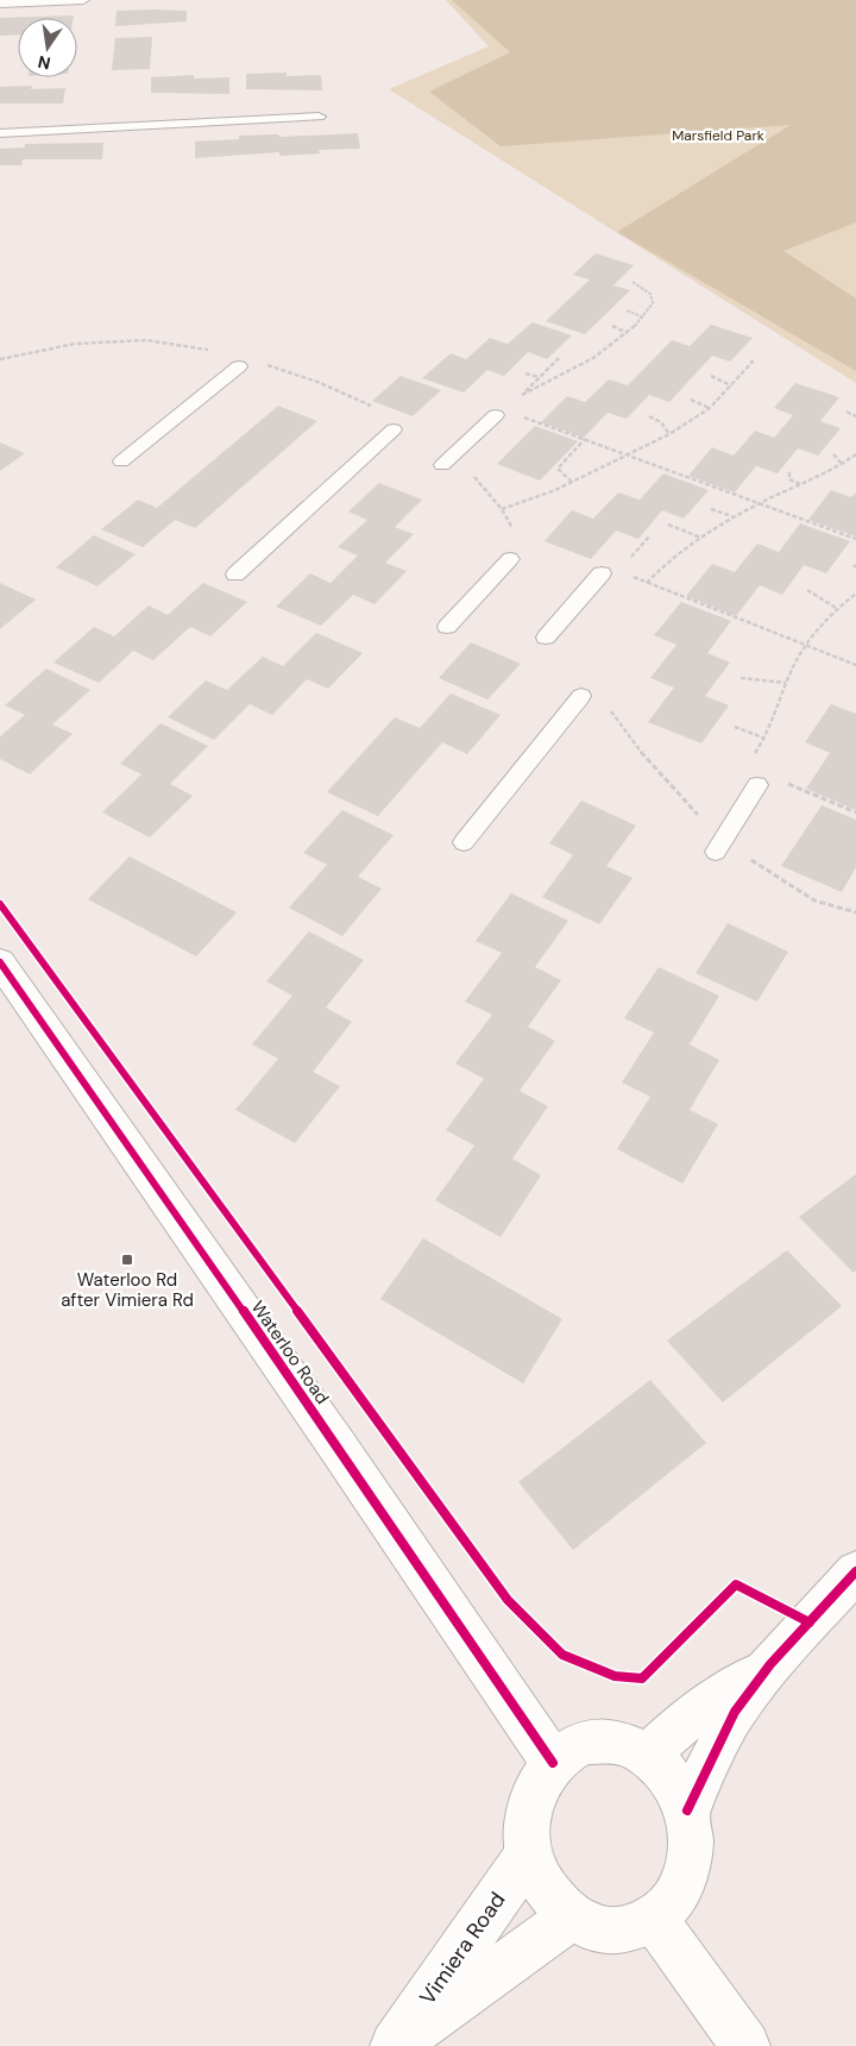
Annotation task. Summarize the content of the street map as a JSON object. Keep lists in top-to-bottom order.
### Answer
{
  "streets": {
    "street": ["Waterloo Road", "Vimiera Road"]
  },
  "crossings": [
    ["Waterloo Road", "Vimiera Road"]
  ],
  "parks": ["Marsfield Park"],
  "places": {
    "transit": ["Waterloo Rd after Vimiera Rd"]
  },
  "north": "bottom"
}
